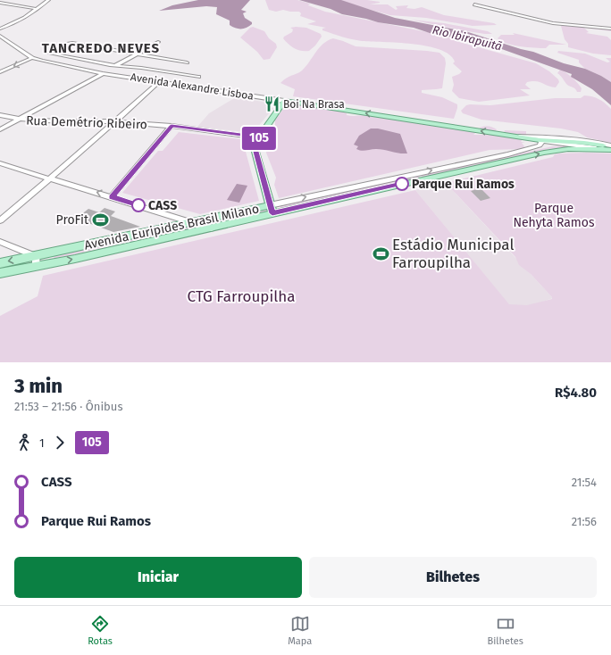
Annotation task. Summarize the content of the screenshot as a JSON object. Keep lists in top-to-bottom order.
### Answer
{
  "streets": {
    "main road": ["Avenida Alexandre Lisboa", "Avenida Euripides Brasil Milano"],
    "street": ["Rua Demétrio Ribeiro"]
  },
  "crossings": [
    ["Avenida Alexandre Lisboa", "Avenida Euripides Brasil Milano"]
  ],
  "one_way": ["Avenida Alexandre Lisboa", "Avenida Euripides Brasil Milano"],
  "districts": ["TANCREDO NEVES"],
  "water": ["Rio Ibirapuitã"],
  "parks": ["Parque Nehyta Ramos", "CTG Farroupilha"],
  "places": {
    "restaurant": ["Boi Na Brasa"],
    "other": ["Parque Rui Ramos", "CASS"],
    "sports": ["ProFit", "Estádio Municipal Farroupilha"]
  },
  "lines": ["bus line 105"],
  "page": {
    "on_map": "105",
    "heading": ["3 min", "21:53 – 21:56 · Ônibus", "R$4.80"],
    "legs": ["1", "105"],
    "list": [
      {
        "name": "CASS",
        "value": "21:54"
      },
      {
        "name": "Parque Rui Ramos",
        "value": "21:56"
      }
    ],
    "buttons": ["Iniciar", "Bilhetes"],
    "tabs": ["Rotas", "Mapa", "Bilhetes"]
  }
}
